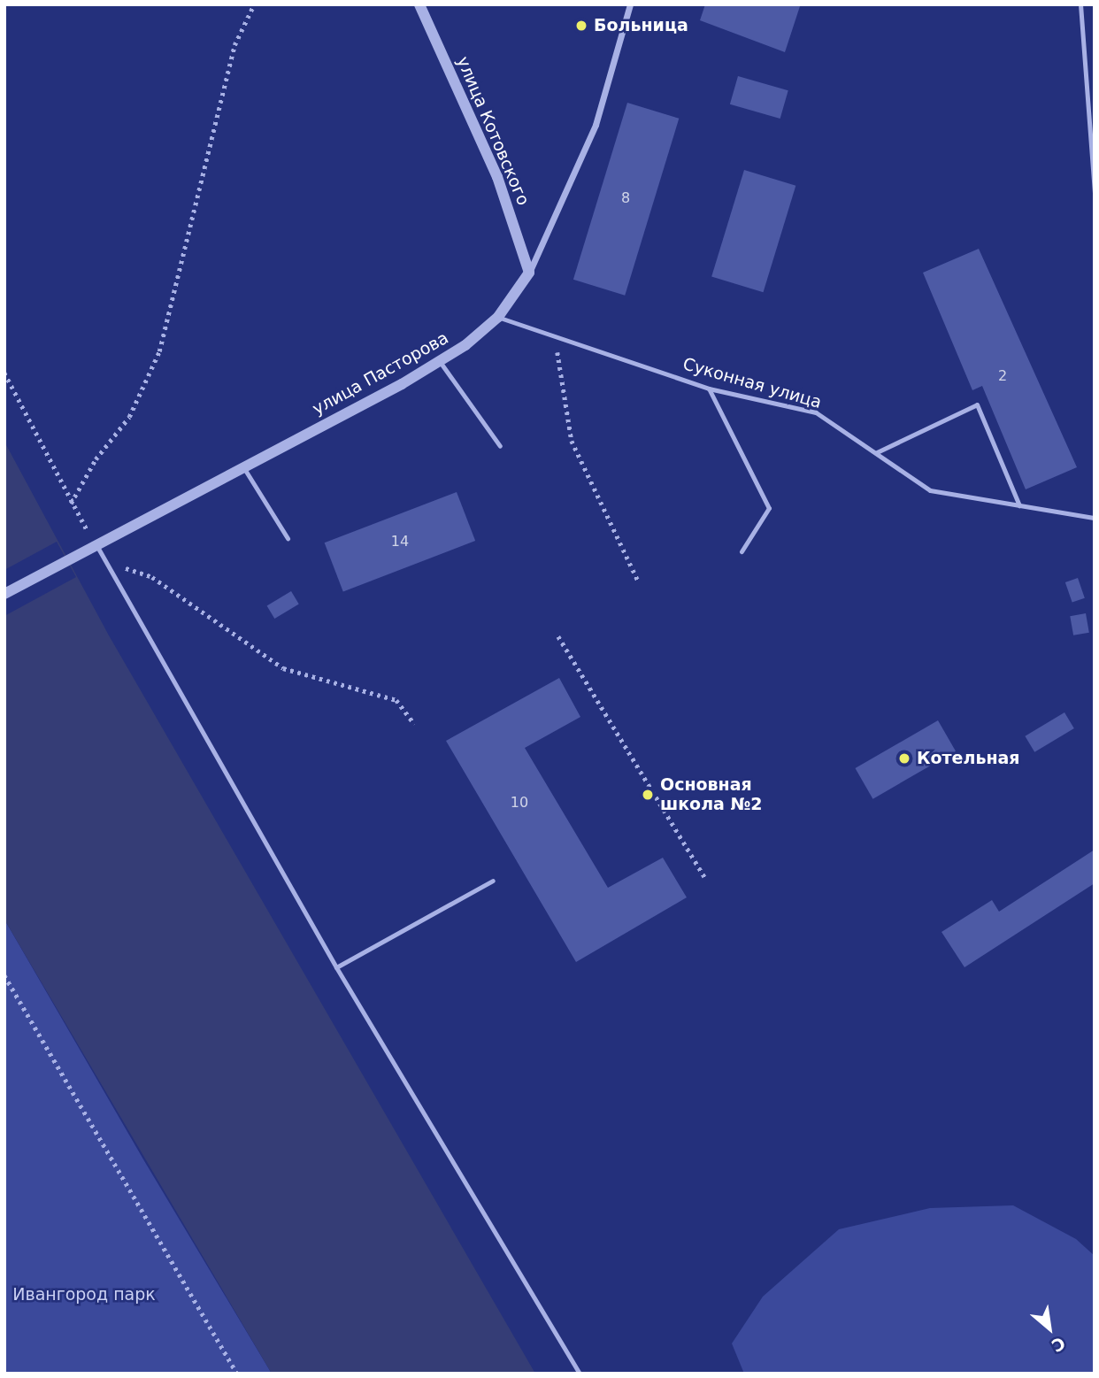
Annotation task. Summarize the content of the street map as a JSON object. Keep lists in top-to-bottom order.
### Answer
{
  "streets": {
    "street": ["улица Котовского", "улица Пасторова"],
    "lane": ["Суконная улица"]
  },
  "crossings": [
    ["улица Котовского", "улица Пасторова"],
    ["улица Пасторова", "Суконная улица"]
  ],
  "parks": ["Ивангород парк"],
  "places": ["Больница", "Котельная", "Основная школа №2"],
  "house_numbers": [
    "8",
    "2",
    "14",
    "10"
  ],
  "north": "bottom right"
}
